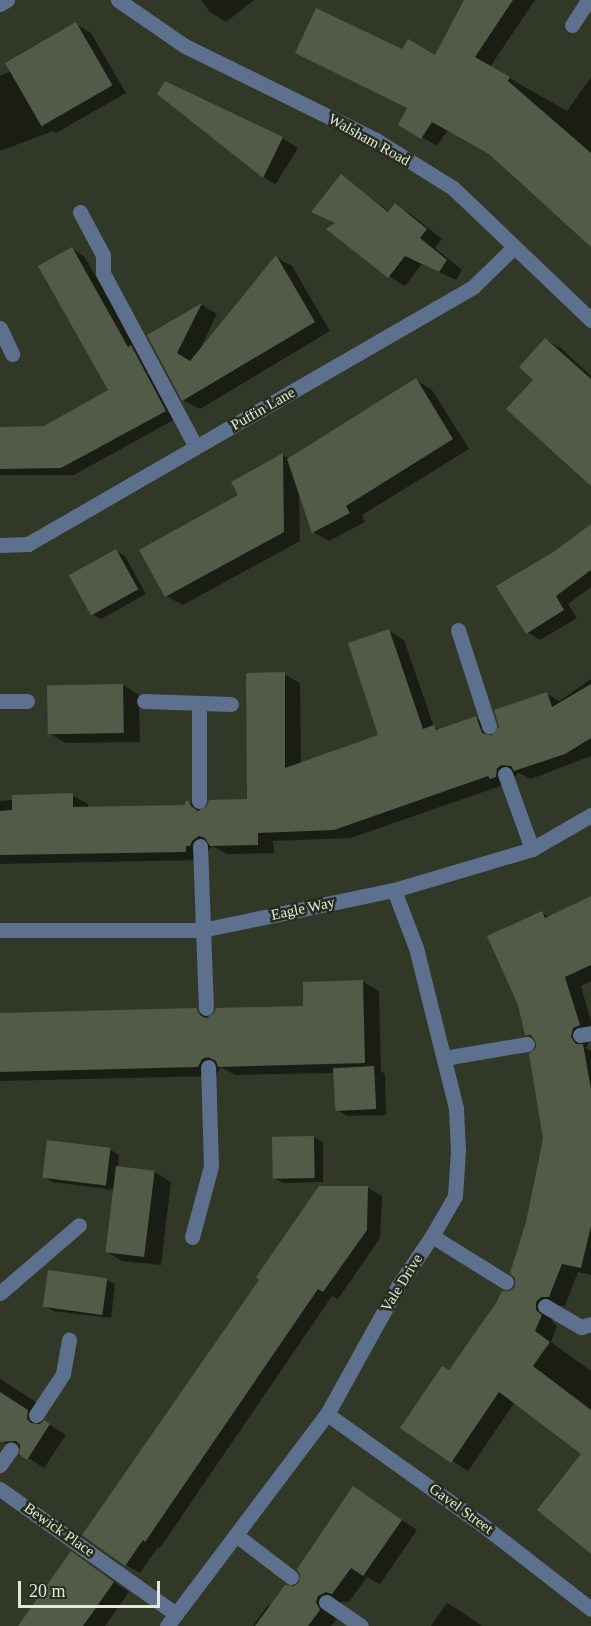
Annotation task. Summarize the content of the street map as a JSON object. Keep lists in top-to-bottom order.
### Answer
{
  "streets": {
    "street": [
      "Walsham Road",
      "Puffin Lane",
      "Eagle Way",
      "Vale Drive",
      "Gavel Street",
      "Bewick Place"
    ]
  },
  "crossings": [
    ["Walsham Road", "Puffin Lane"],
    ["Eagle Way", "Vale Drive"],
    ["Vale Drive", "Gavel Street"],
    ["Vale Drive", "Bewick Place"]
  ],
  "scale_bar": "20 m"
}
